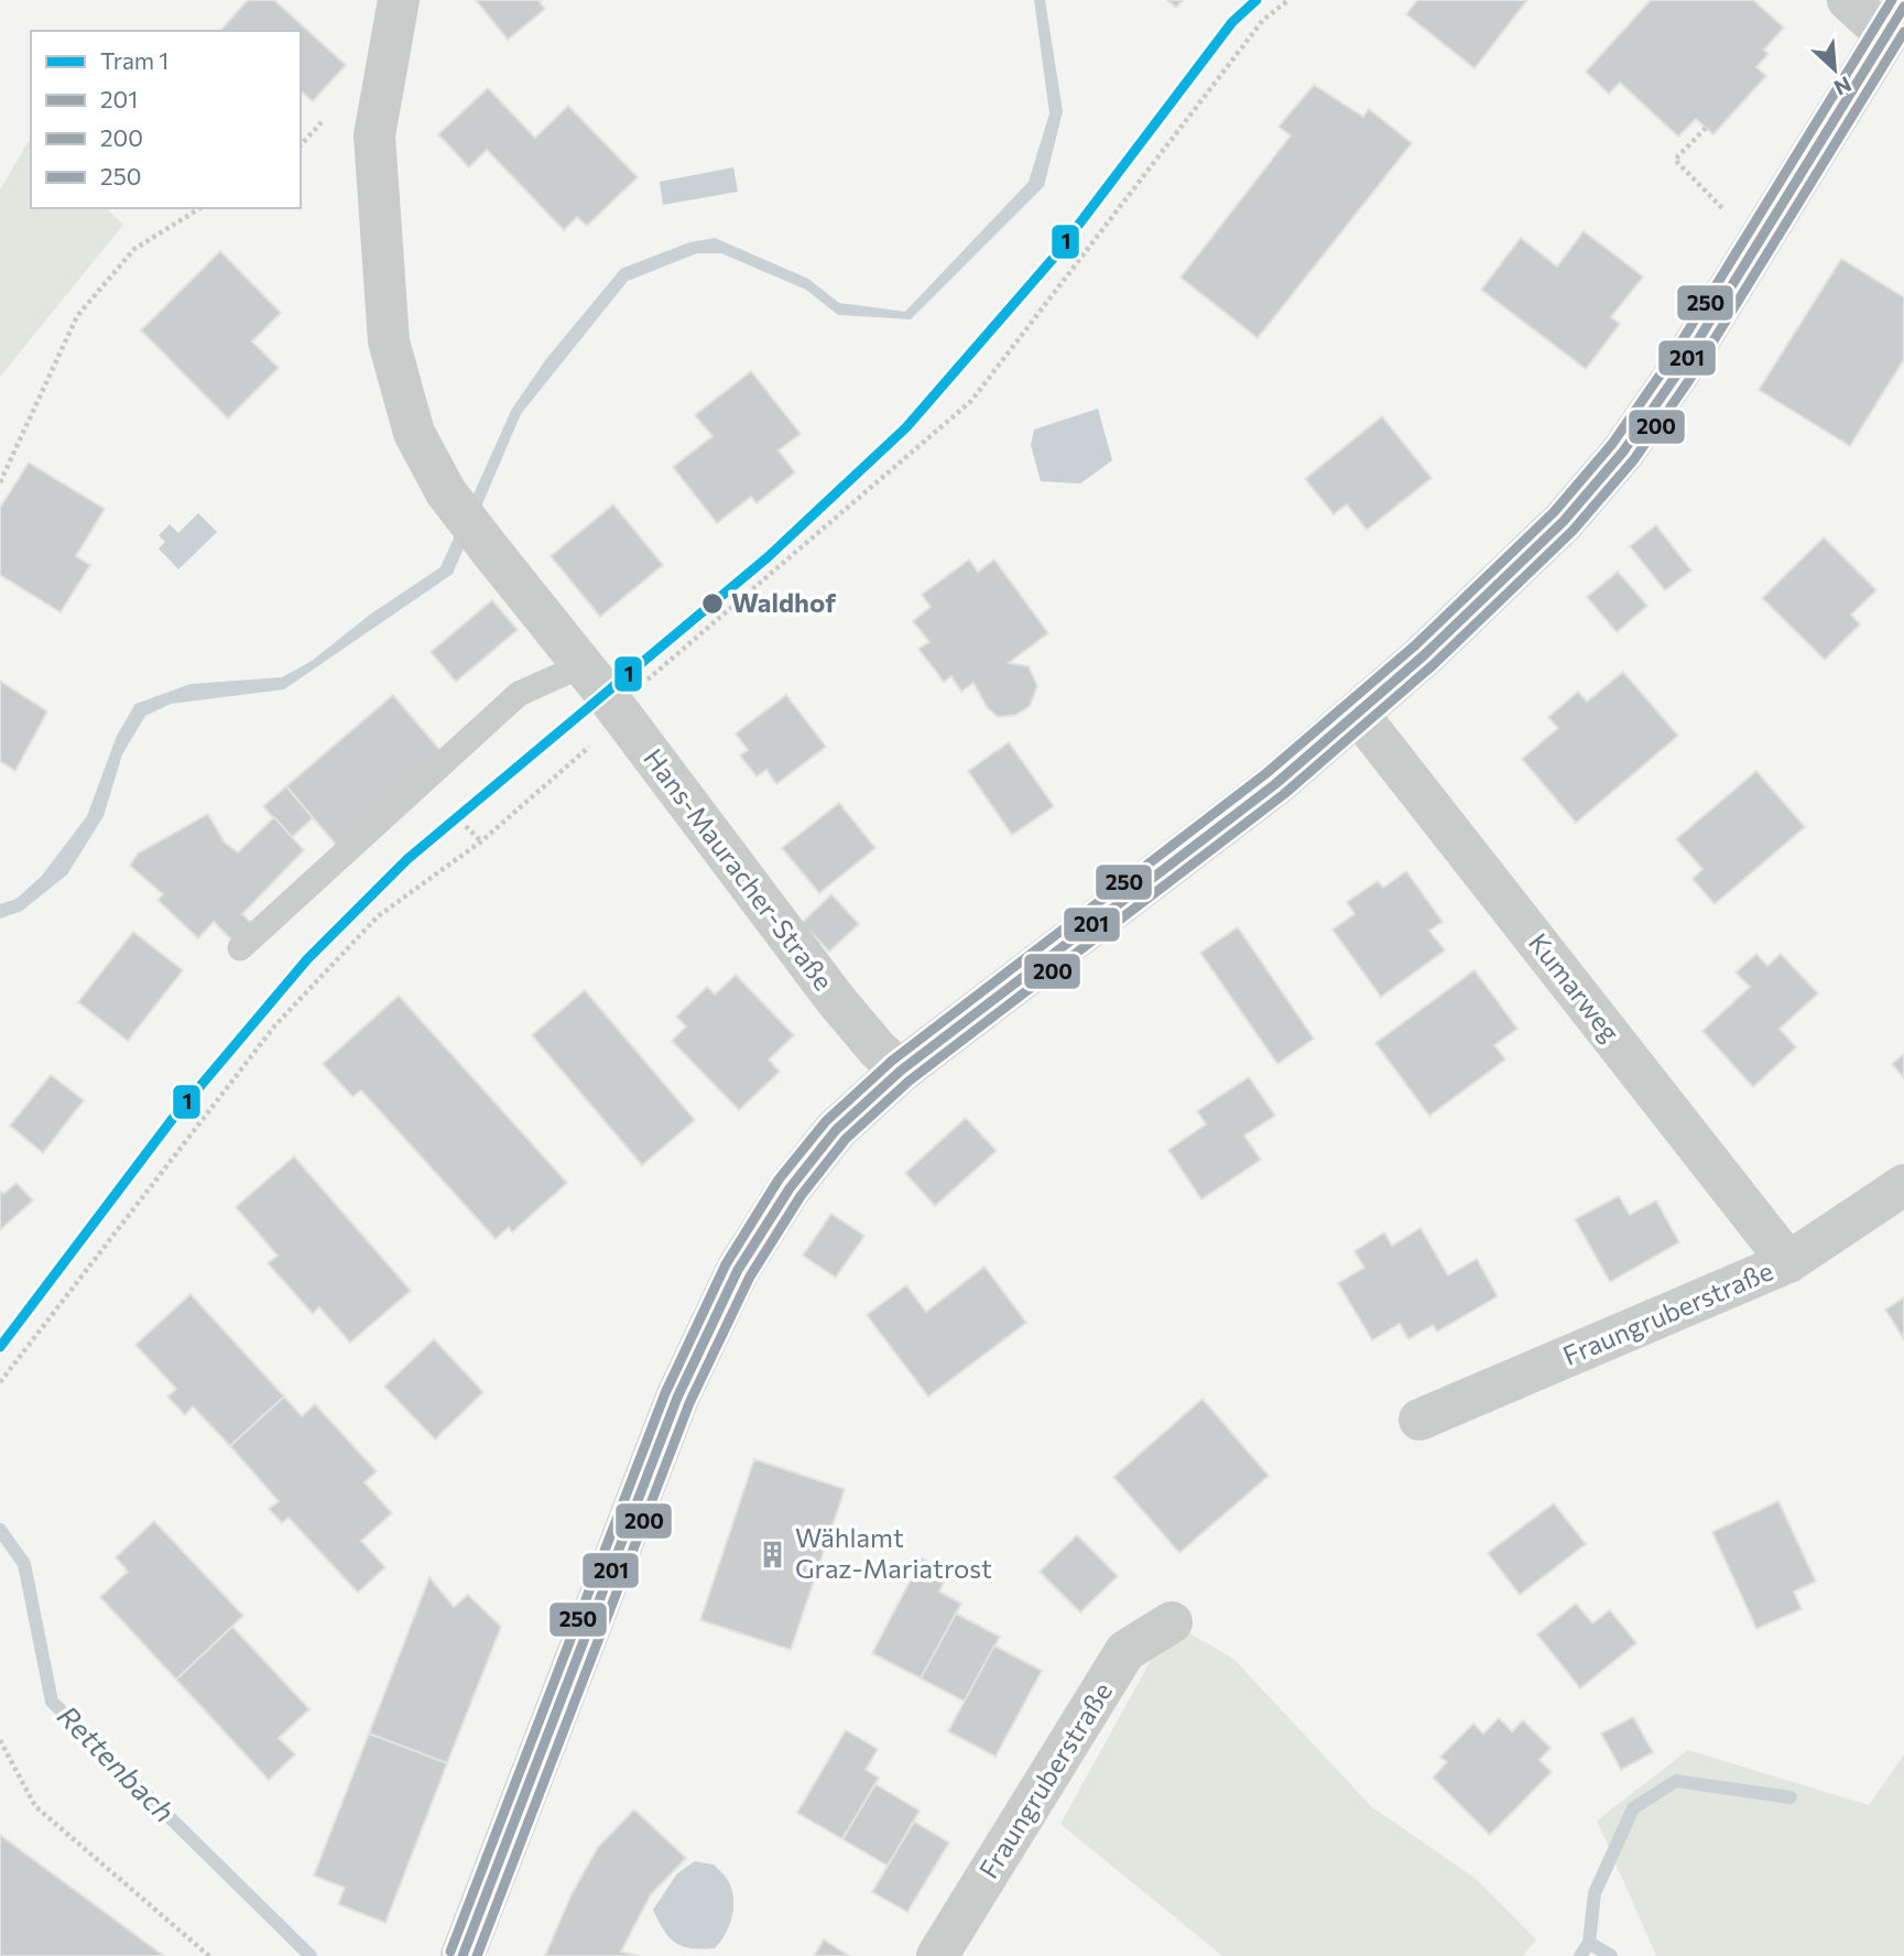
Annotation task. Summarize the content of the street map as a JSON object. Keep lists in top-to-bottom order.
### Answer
{
  "streets": {
    "street": ["Hans-Mauracher-Straße", "Kumarweg", "Fraungruberstraße"]
  },
  "crossings": [
    ["Kumarweg", "Fraungruberstraße"]
  ],
  "water": ["Rettenbach"],
  "places": {
    "other": ["Waldhof"],
    "building": ["Wählamt Graz-Mariatrost"]
  },
  "lines": [
    "tram line 1",
    "transit line 250",
    "transit line 201",
    "transit line 200"
  ],
  "legend": [
    "Tram 1",
    "201",
    "200",
    "250"
  ],
  "north": "bottom right"
}
